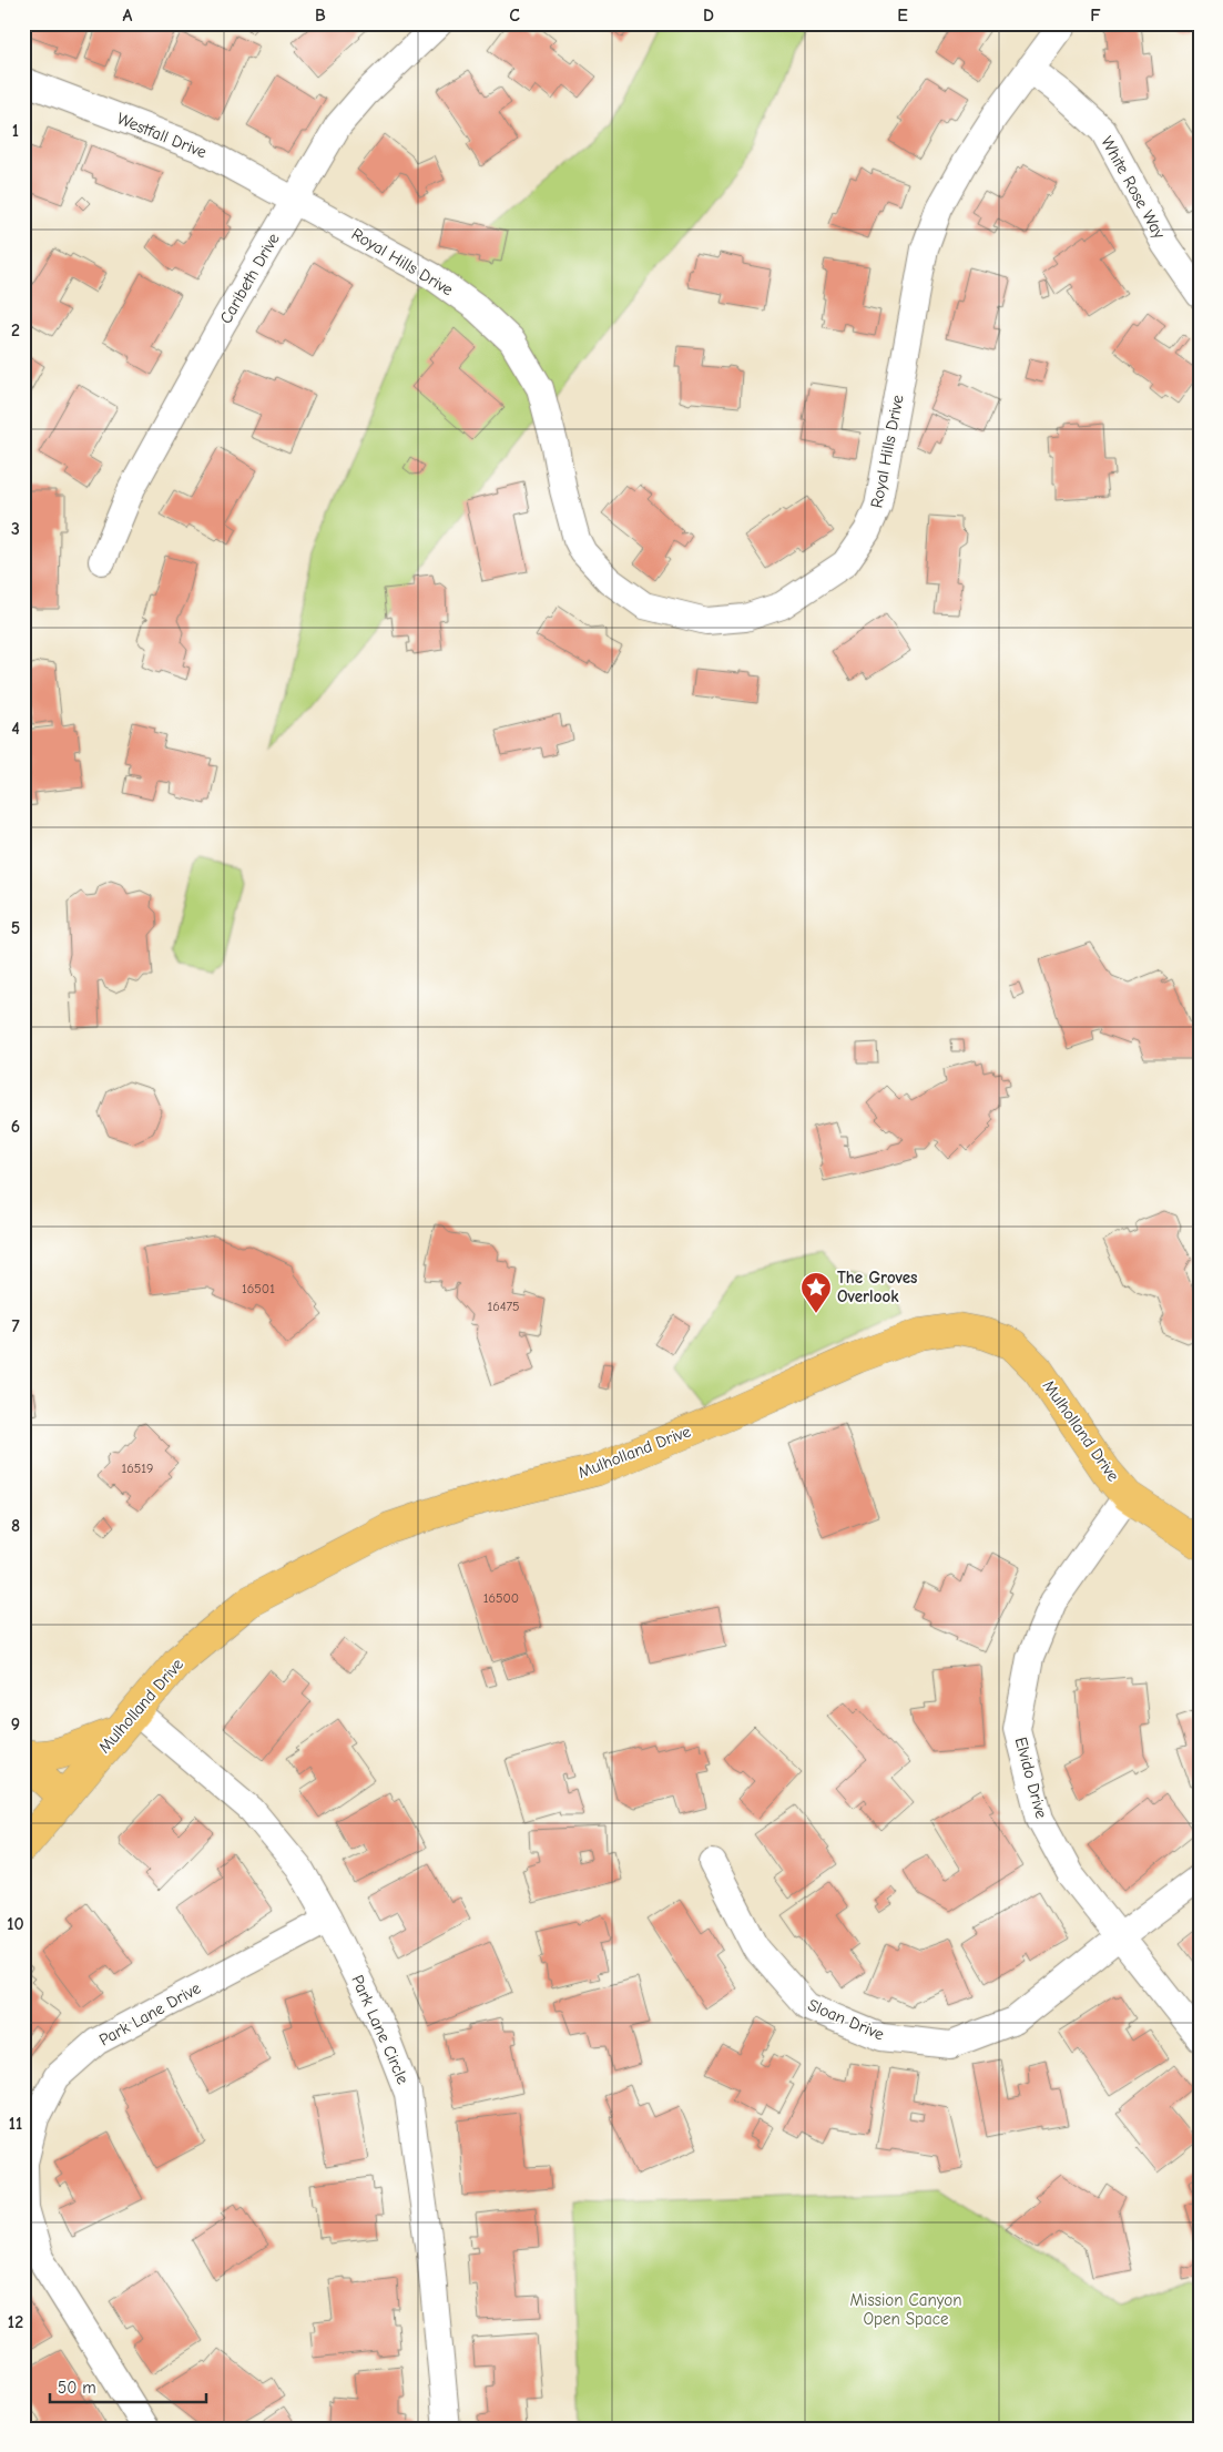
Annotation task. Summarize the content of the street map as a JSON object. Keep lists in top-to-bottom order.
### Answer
{
  "streets": {
    "main road": ["Mulholland Drive"],
    "street": [
      "Westfall Drive",
      "White Rose Way",
      "Royal Hills Drive",
      "Caribeth Drive",
      "Elvido Drive",
      "Park Lane Drive",
      "Sloan Drive",
      "Park Lane Circle"
    ]
  },
  "crossings": [
    ["Westfall Drive", "Royal Hills Drive"],
    ["Westfall Drive", "Caribeth Drive"],
    ["White Rose Way", "Royal Hills Drive"],
    ["Royal Hills Drive", "Caribeth Drive"],
    ["Mulholland Drive", "Elvido Drive"],
    ["Mulholland Drive", "Park Lane Circle"],
    ["Elvido Drive", "Sloan Drive"],
    ["Park Lane Drive", "Park Lane Circle"]
  ],
  "parks": ["Mission Canyon Open Space"],
  "places": {
    "place": ["The Groves Overlook"]
  },
  "house_numbers": [
    "16501",
    "16475",
    "16519",
    "16500"
  ],
  "scale_bar": "50 m",
  "grid": {
    "columns": [
      "A",
      "B",
      "C",
      "D",
      "E",
      "F"
    ],
    "rows": [
      "1",
      "2",
      "3",
      "4",
      "5",
      "6",
      "7",
      "8",
      "9",
      "10",
      "11",
      "12"
    ]
  }
}
